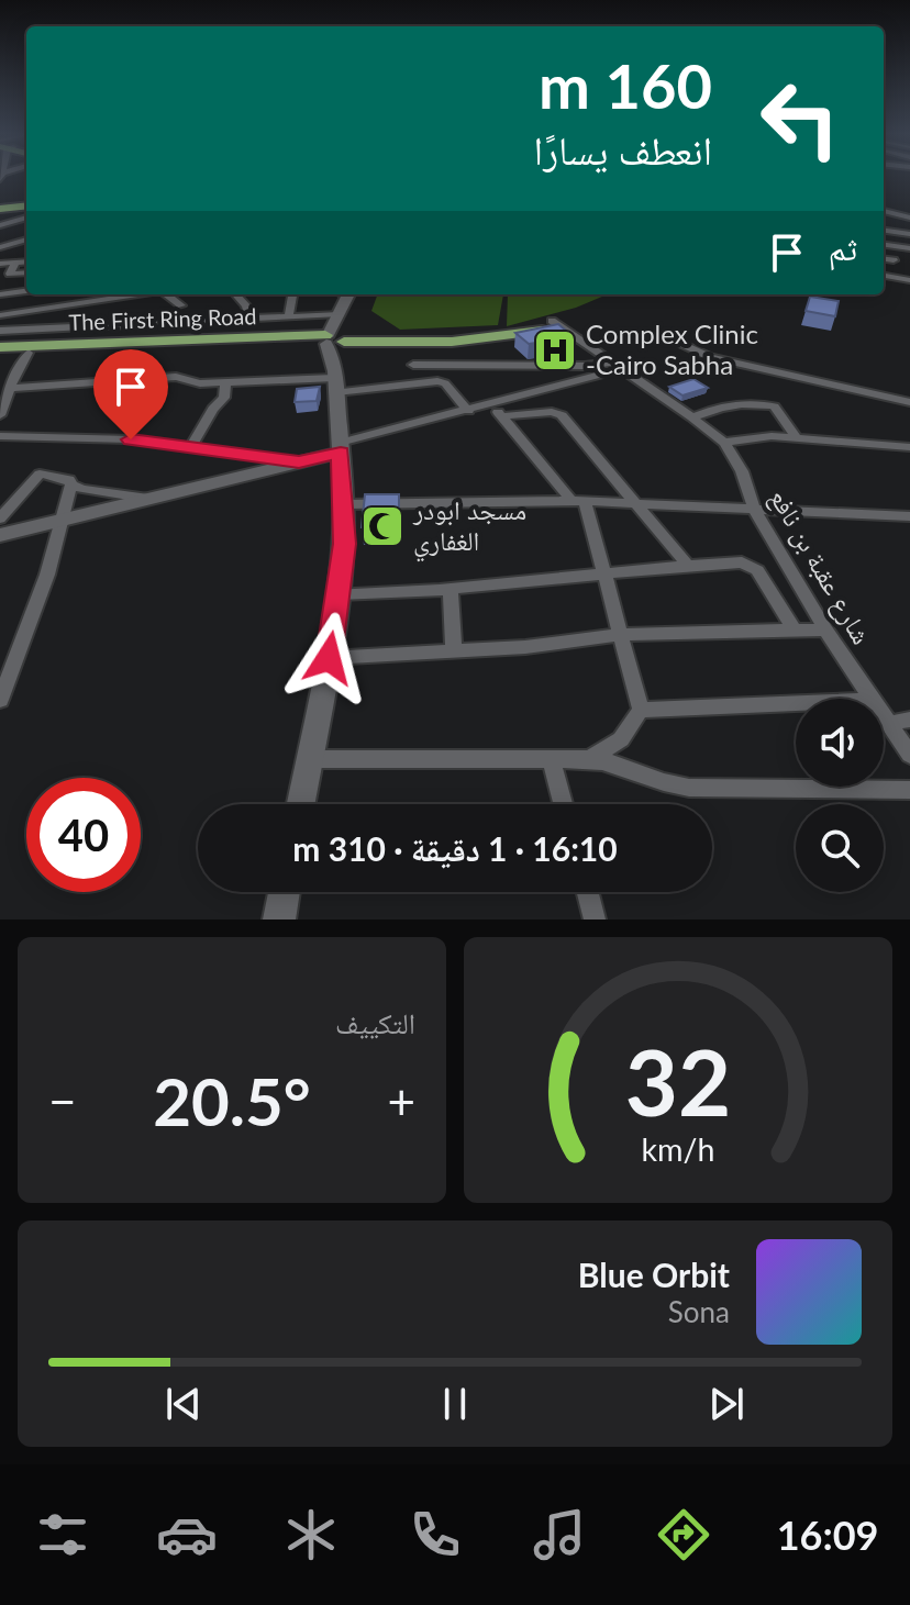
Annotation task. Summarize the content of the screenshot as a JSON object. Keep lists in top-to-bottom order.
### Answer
{
  "streets": {
    "main road": ["The First Ring Road"],
    "street": ["شارع عقبة بن نافع"]
  },
  "crossings": [
    ["The First Ring Road", "شارع عقبة بن نافع"]
  ],
  "places": {
    "hospital": ["Complex Clinic -Cairo Sabha"],
    "mosque": ["مسجد ابودر الغفاري"]
  },
  "page": {
    "turn": ["160 m", "انعطف يسارًا"],
    "then": "ثم",
    "limit": "40",
    "trip": "16:10 · 1 دقيقة · 310 m",
    "tile": "التكييف",
    "heat": ["−", "20.5°", "+"],
    "song": ["Blue Orbit", "Sona"],
    "tabs": "16:09",
    "gauge": ["32", "km/h"]
  }
}
